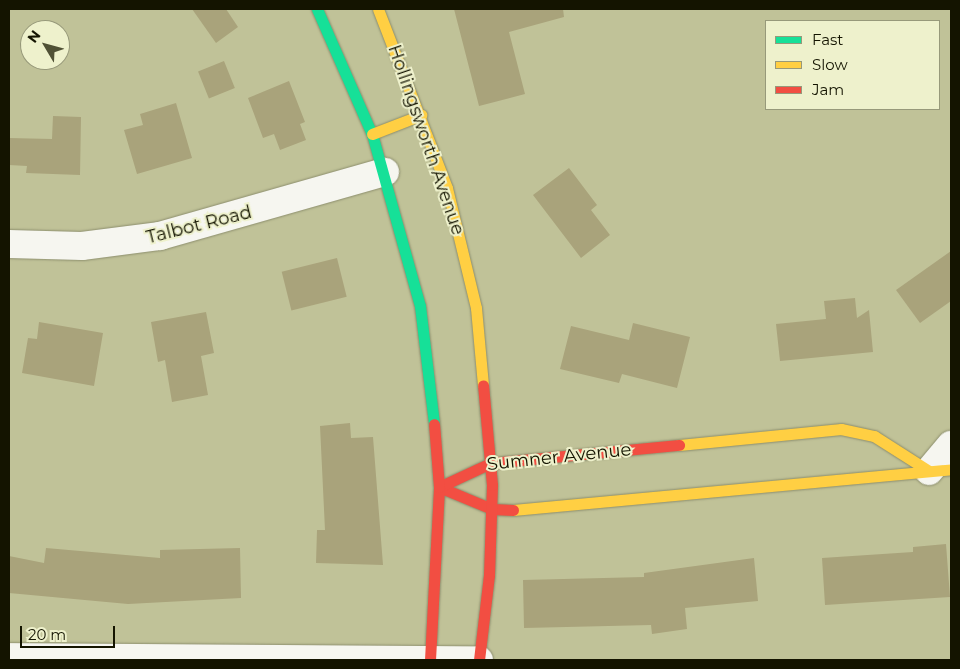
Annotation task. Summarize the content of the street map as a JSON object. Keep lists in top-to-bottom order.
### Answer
{
  "streets": {
    "street": ["Hollingsworth Avenue", "Talbot Road", "Sumner Avenue"]
  },
  "crossings": [
    ["Hollingsworth Avenue", "Sumner Avenue"]
  ],
  "legend": ["Fast", "Slow", "Jam"],
  "scale_bar": "20 m",
  "north": "top left"
}
